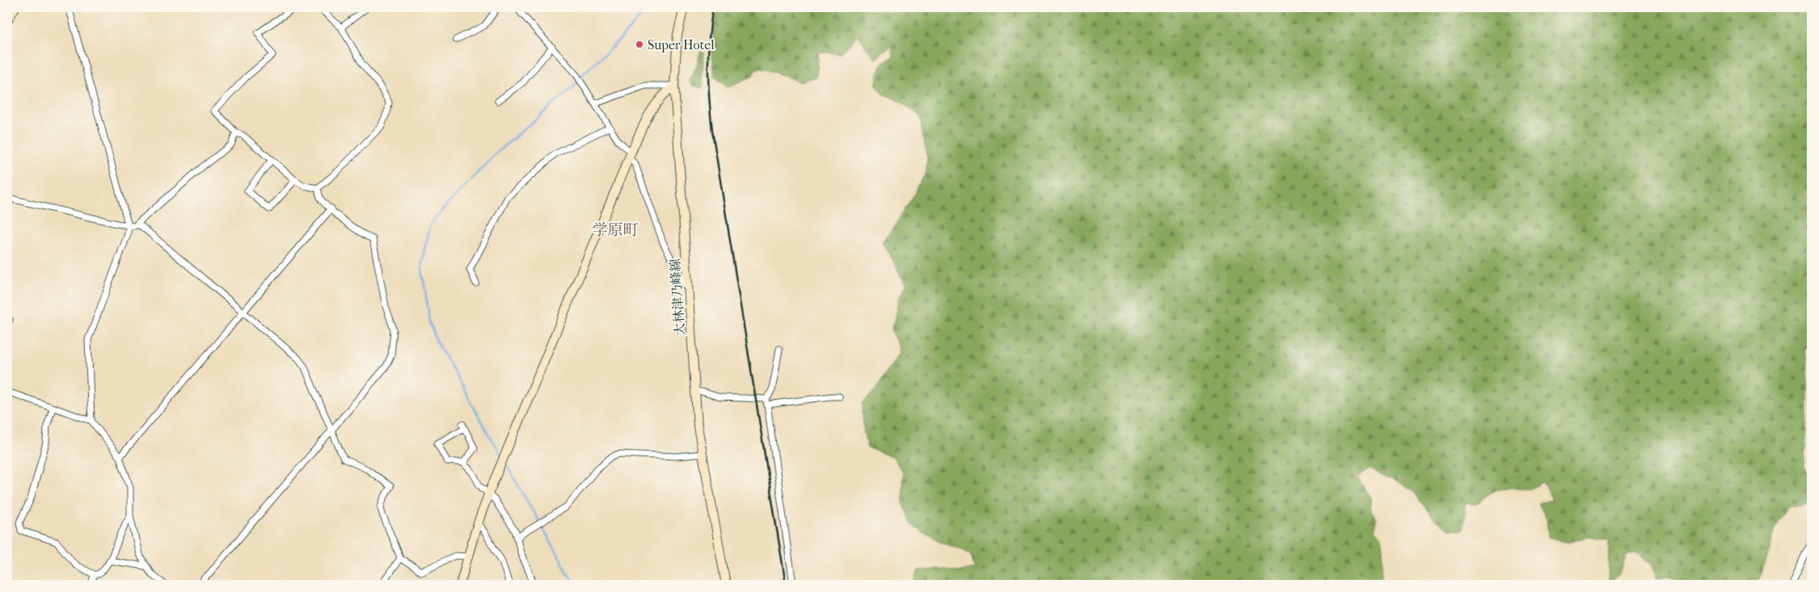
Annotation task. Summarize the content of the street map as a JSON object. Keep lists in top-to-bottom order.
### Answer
{
  "streets": {
    "main road": ["大林津乃峰線"]
  },
  "districts": ["学原町"],
  "places": ["Super Hotel"]
}
